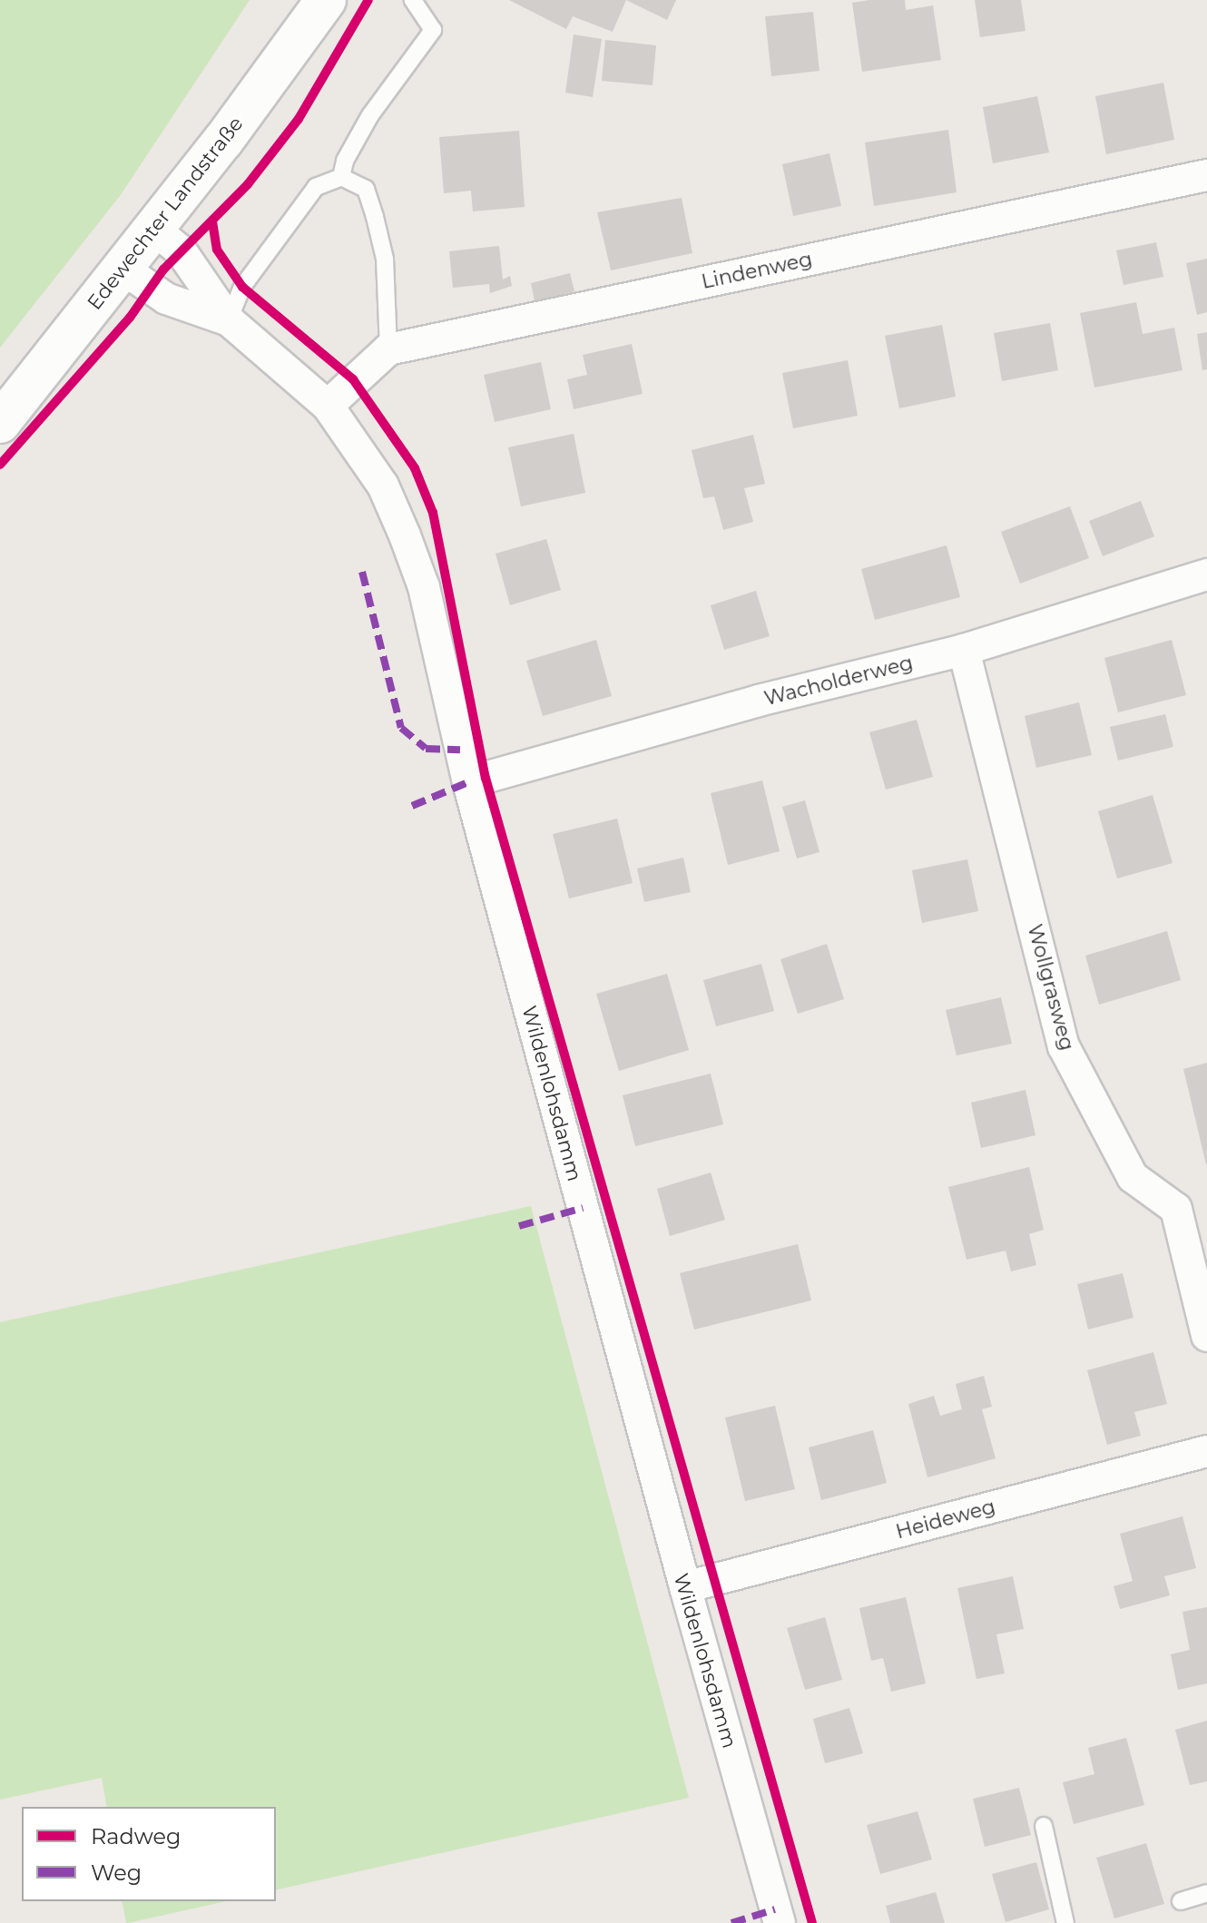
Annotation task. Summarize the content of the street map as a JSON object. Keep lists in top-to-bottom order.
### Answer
{
  "streets": {
    "main road": ["Edewechter Landstraße"],
    "street": [
      "Lindenweg",
      "Wacholderweg",
      "Wollgrasweg",
      "Wildenlohsdamm",
      "Heideweg"
    ]
  },
  "crossings": [
    ["Edewechter Landstraße", "Wildenlohsdamm"],
    ["Wacholderweg", "Wollgrasweg"],
    ["Wacholderweg", "Wildenlohsdamm"],
    ["Wildenlohsdamm", "Heideweg"]
  ],
  "legend": ["Radweg", "Weg"]
}
